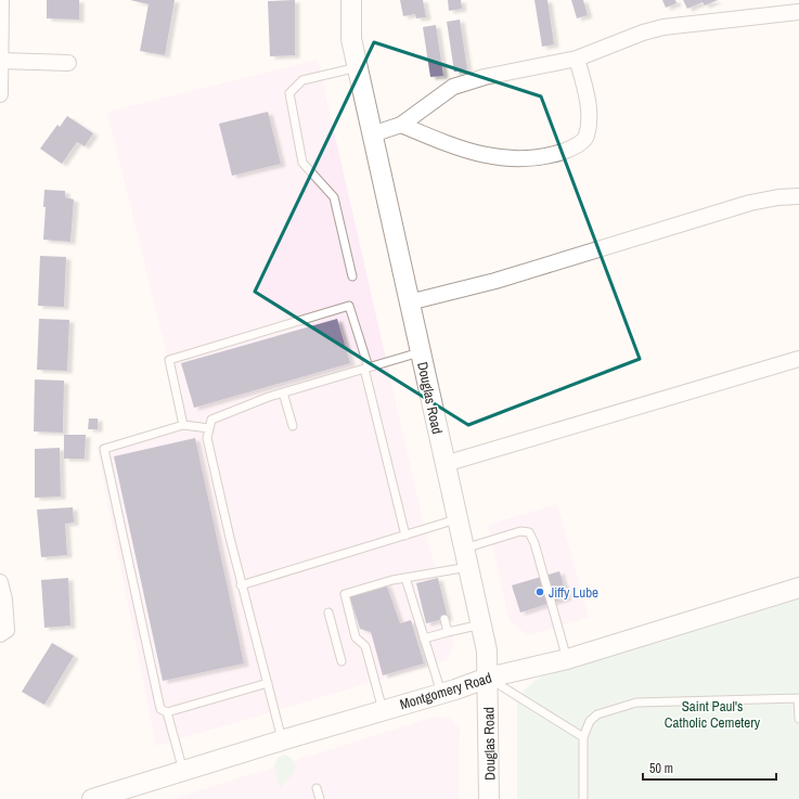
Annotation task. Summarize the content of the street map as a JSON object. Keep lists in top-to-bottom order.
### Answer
{
  "streets": {
    "street": ["Douglas Road", "Montgomery Road"]
  },
  "crossings": [
    ["Douglas Road", "Montgomery Road"]
  ],
  "parks": ["Saint Paul's Catholic Cemetery"],
  "places": ["Jiffy Lube"],
  "scale_bar": "50 m"
}
